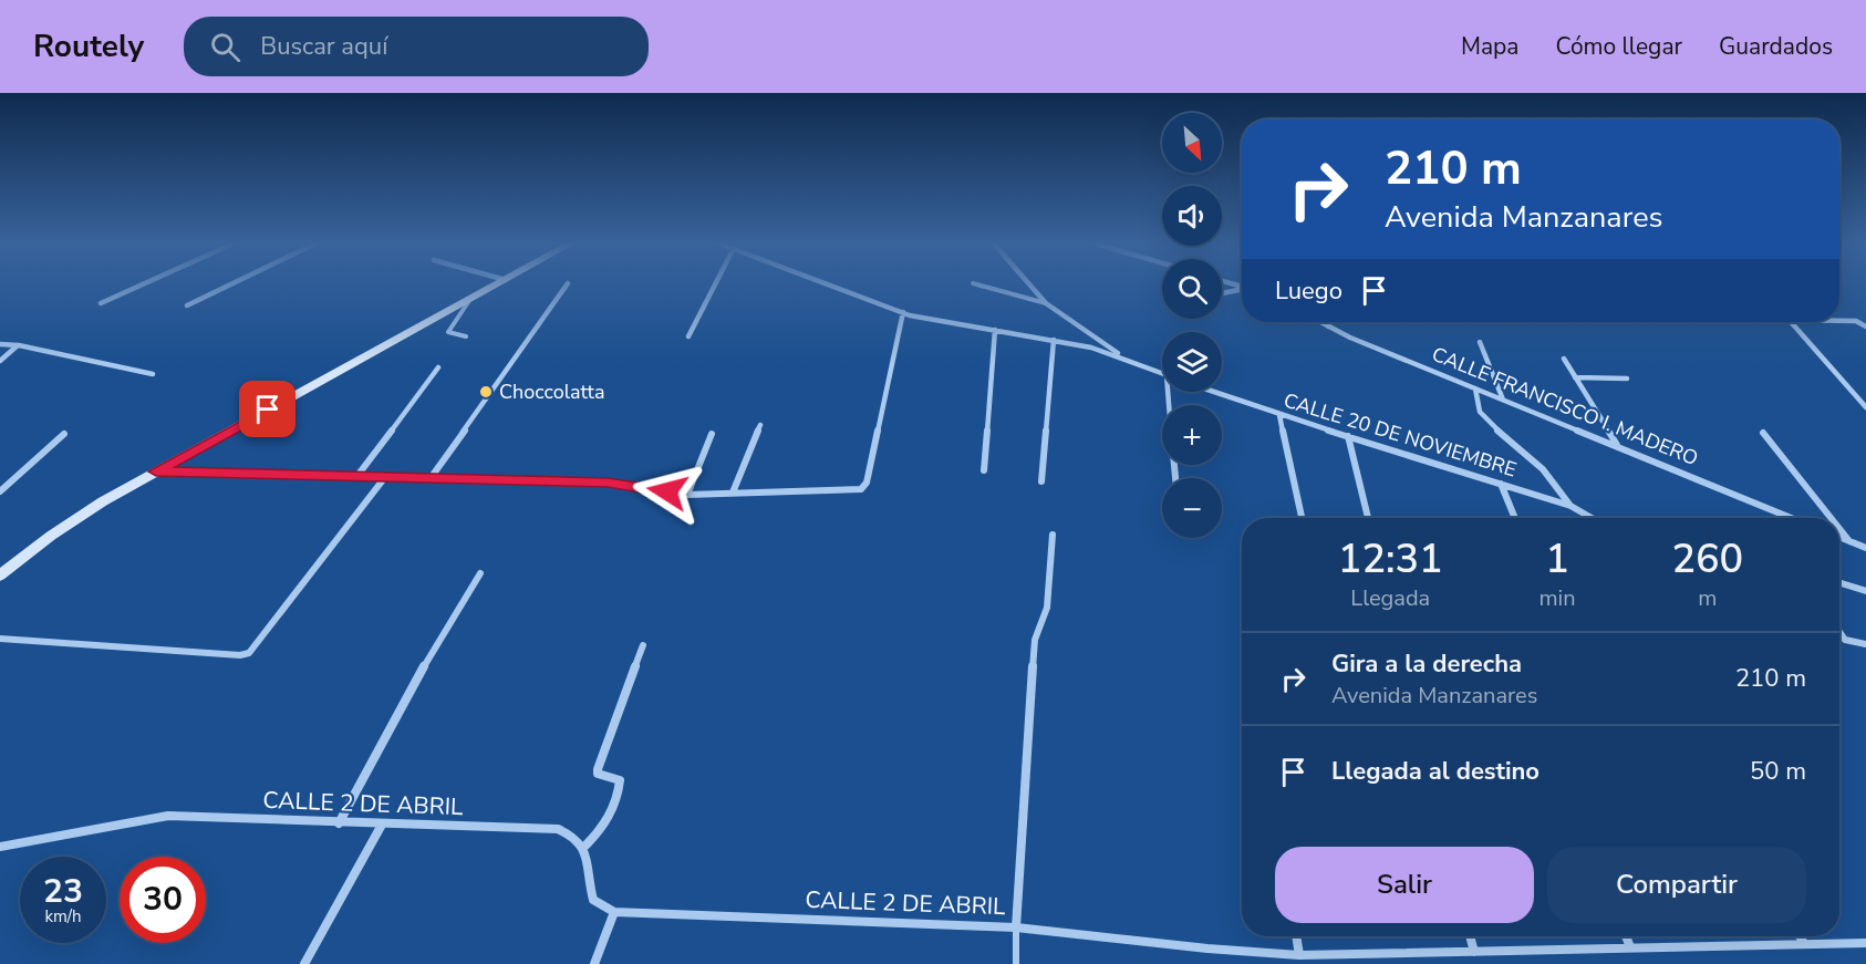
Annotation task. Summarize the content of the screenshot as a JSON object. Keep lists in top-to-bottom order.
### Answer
{
  "streets": {
    "street": ["CALLE FRANCISCO I. MADERO", "CALLE 20 DE NOVIEMBRE", "CALLE 2 DE ABRIL"]
  },
  "places": ["Choccolatta"],
  "north": "bottom right",
  "page": {
    "header": "Routely",
    "search": "Buscar aquí",
    "nav": ["Mapa", "Cómo llegar", "Guardados"],
    "map_buttons": ["+", "−"],
    "turn": ["210 m", "Avenida Manzanares"],
    "then": "Luego",
    "eta": [
      "12:31",
      "Llegada",
      "1",
      "min",
      "260",
      "m"
    ],
    "list": [
      {
        "name": "Gira a la derecha",
        "note": "Avenida Manzanares",
        "value": "210 m"
      },
      {
        "name": "Llegada al destino",
        "value": "50 m"
      }
    ],
    "buttons": ["Salir", "Compartir"],
    "speed": "23 km/h",
    "limit": "30"
  }
}
